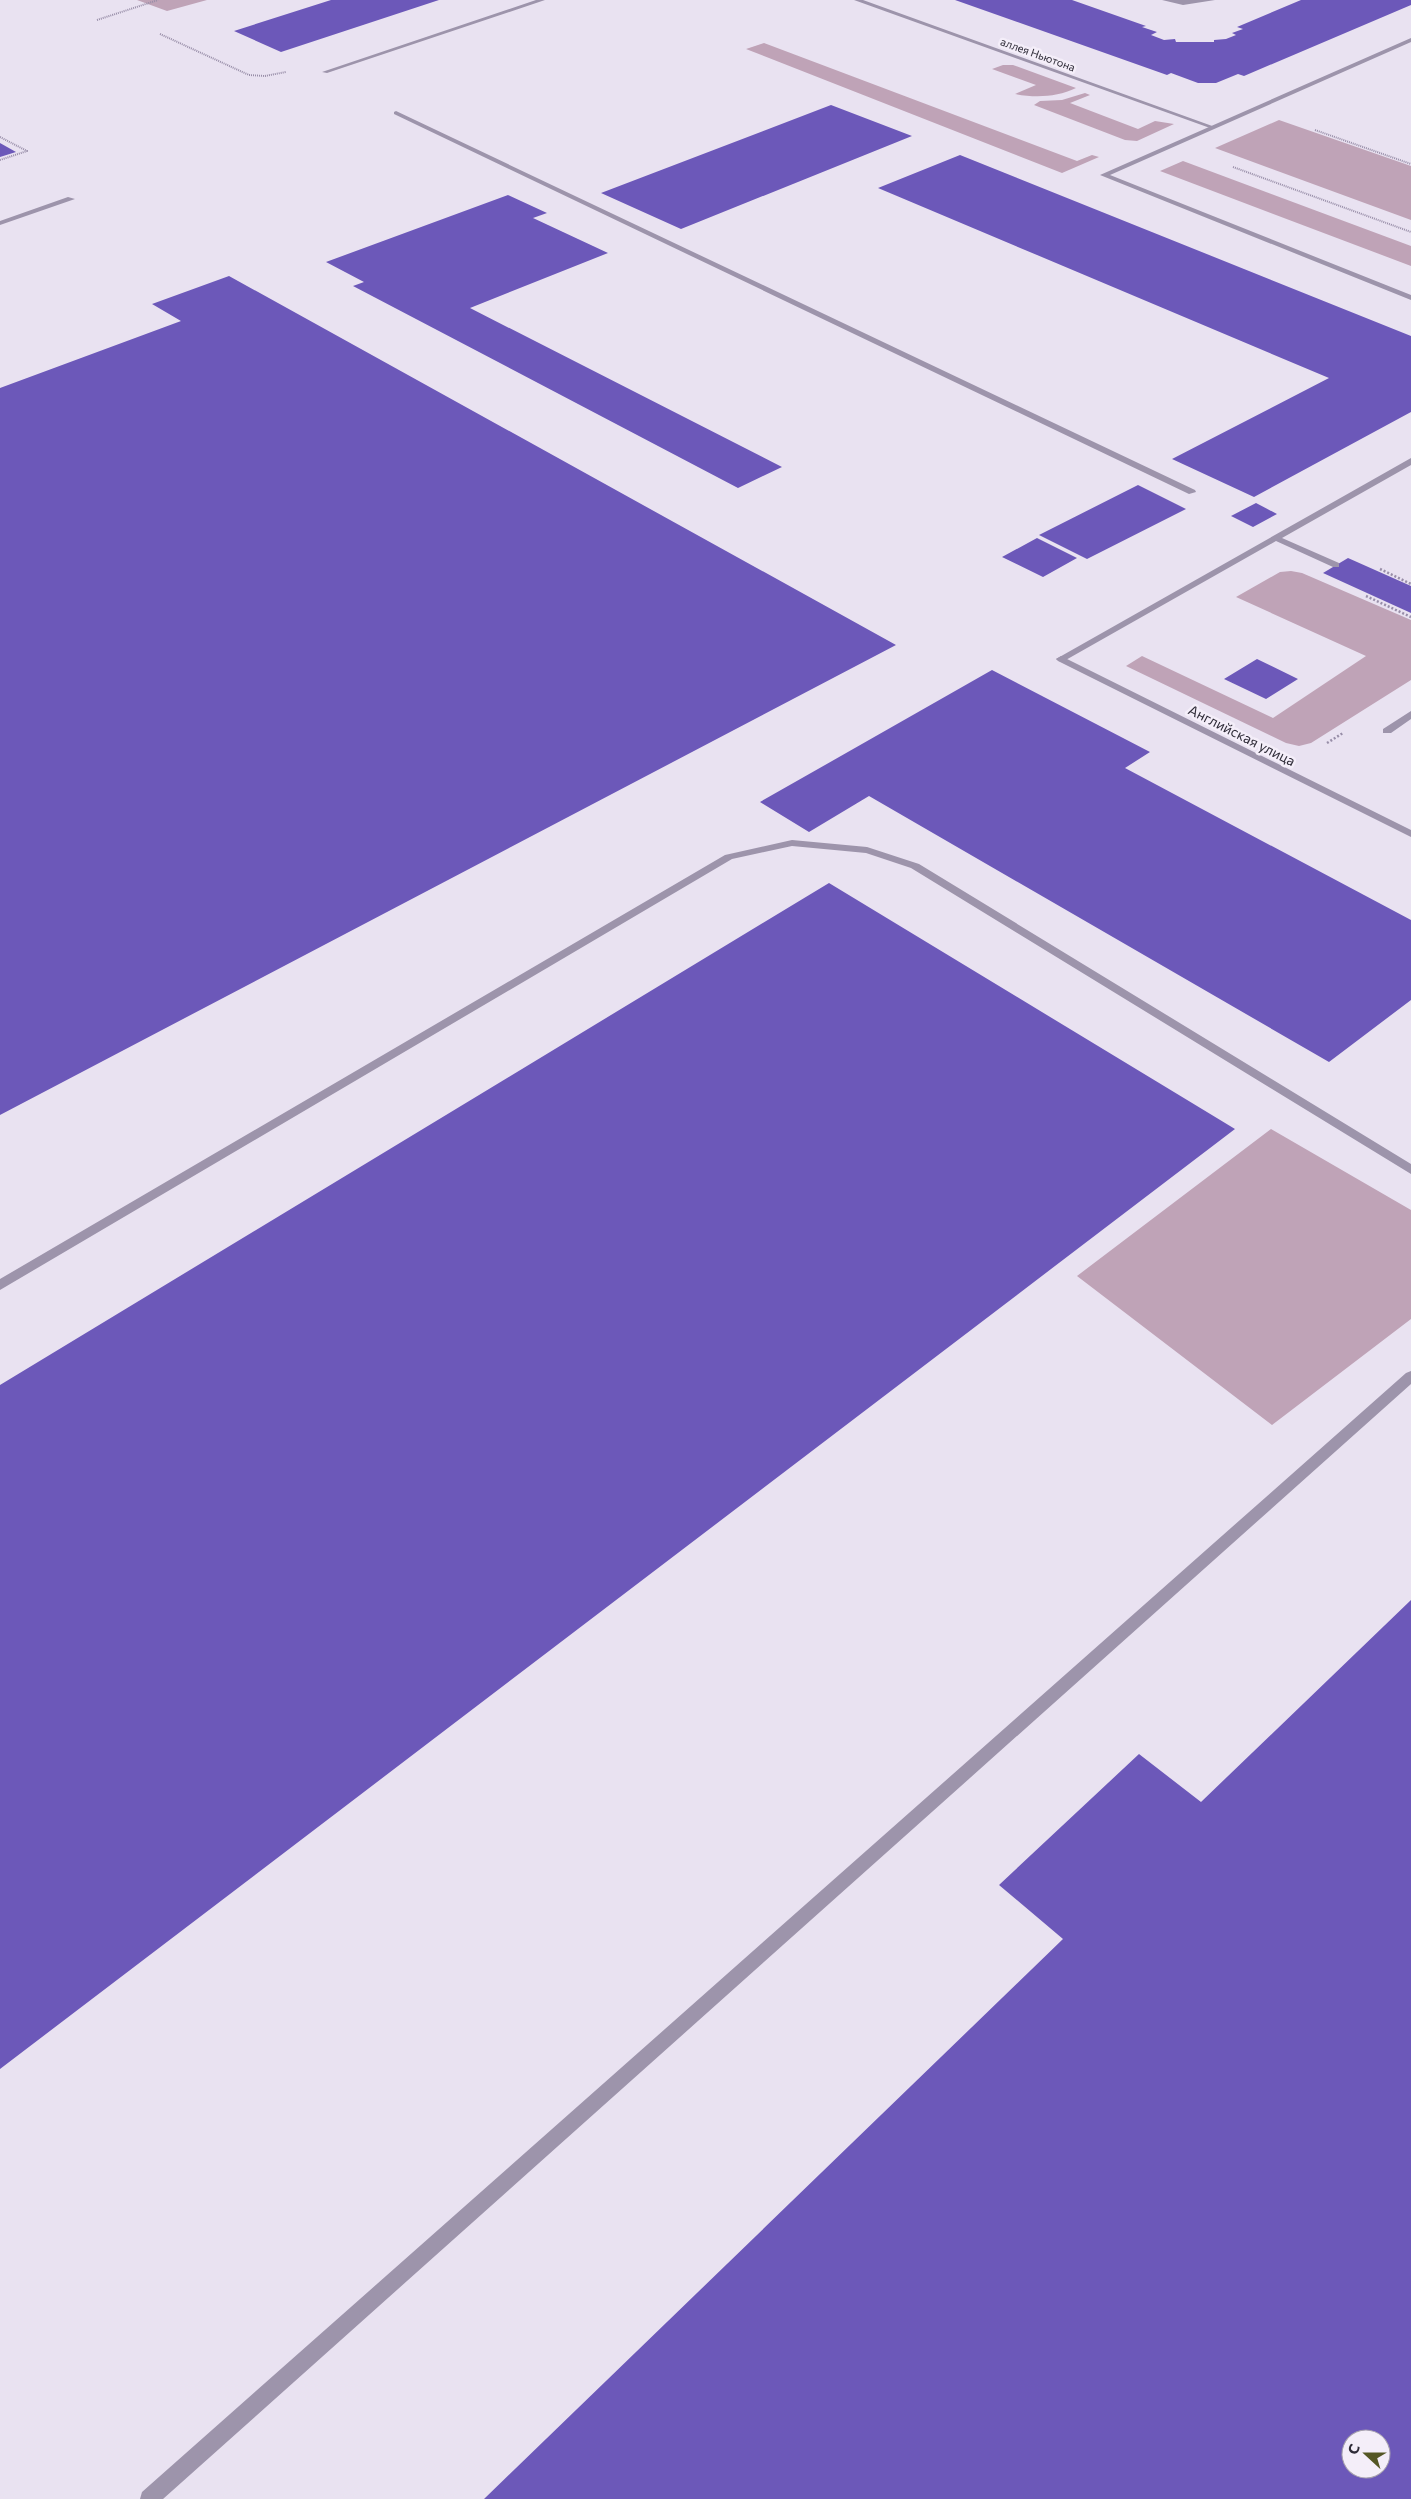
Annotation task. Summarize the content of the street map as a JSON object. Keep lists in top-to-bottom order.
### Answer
{
  "streets": {
    "street": ["аллея Ньютона", "Английская улица"]
  },
  "north": "left"
}
